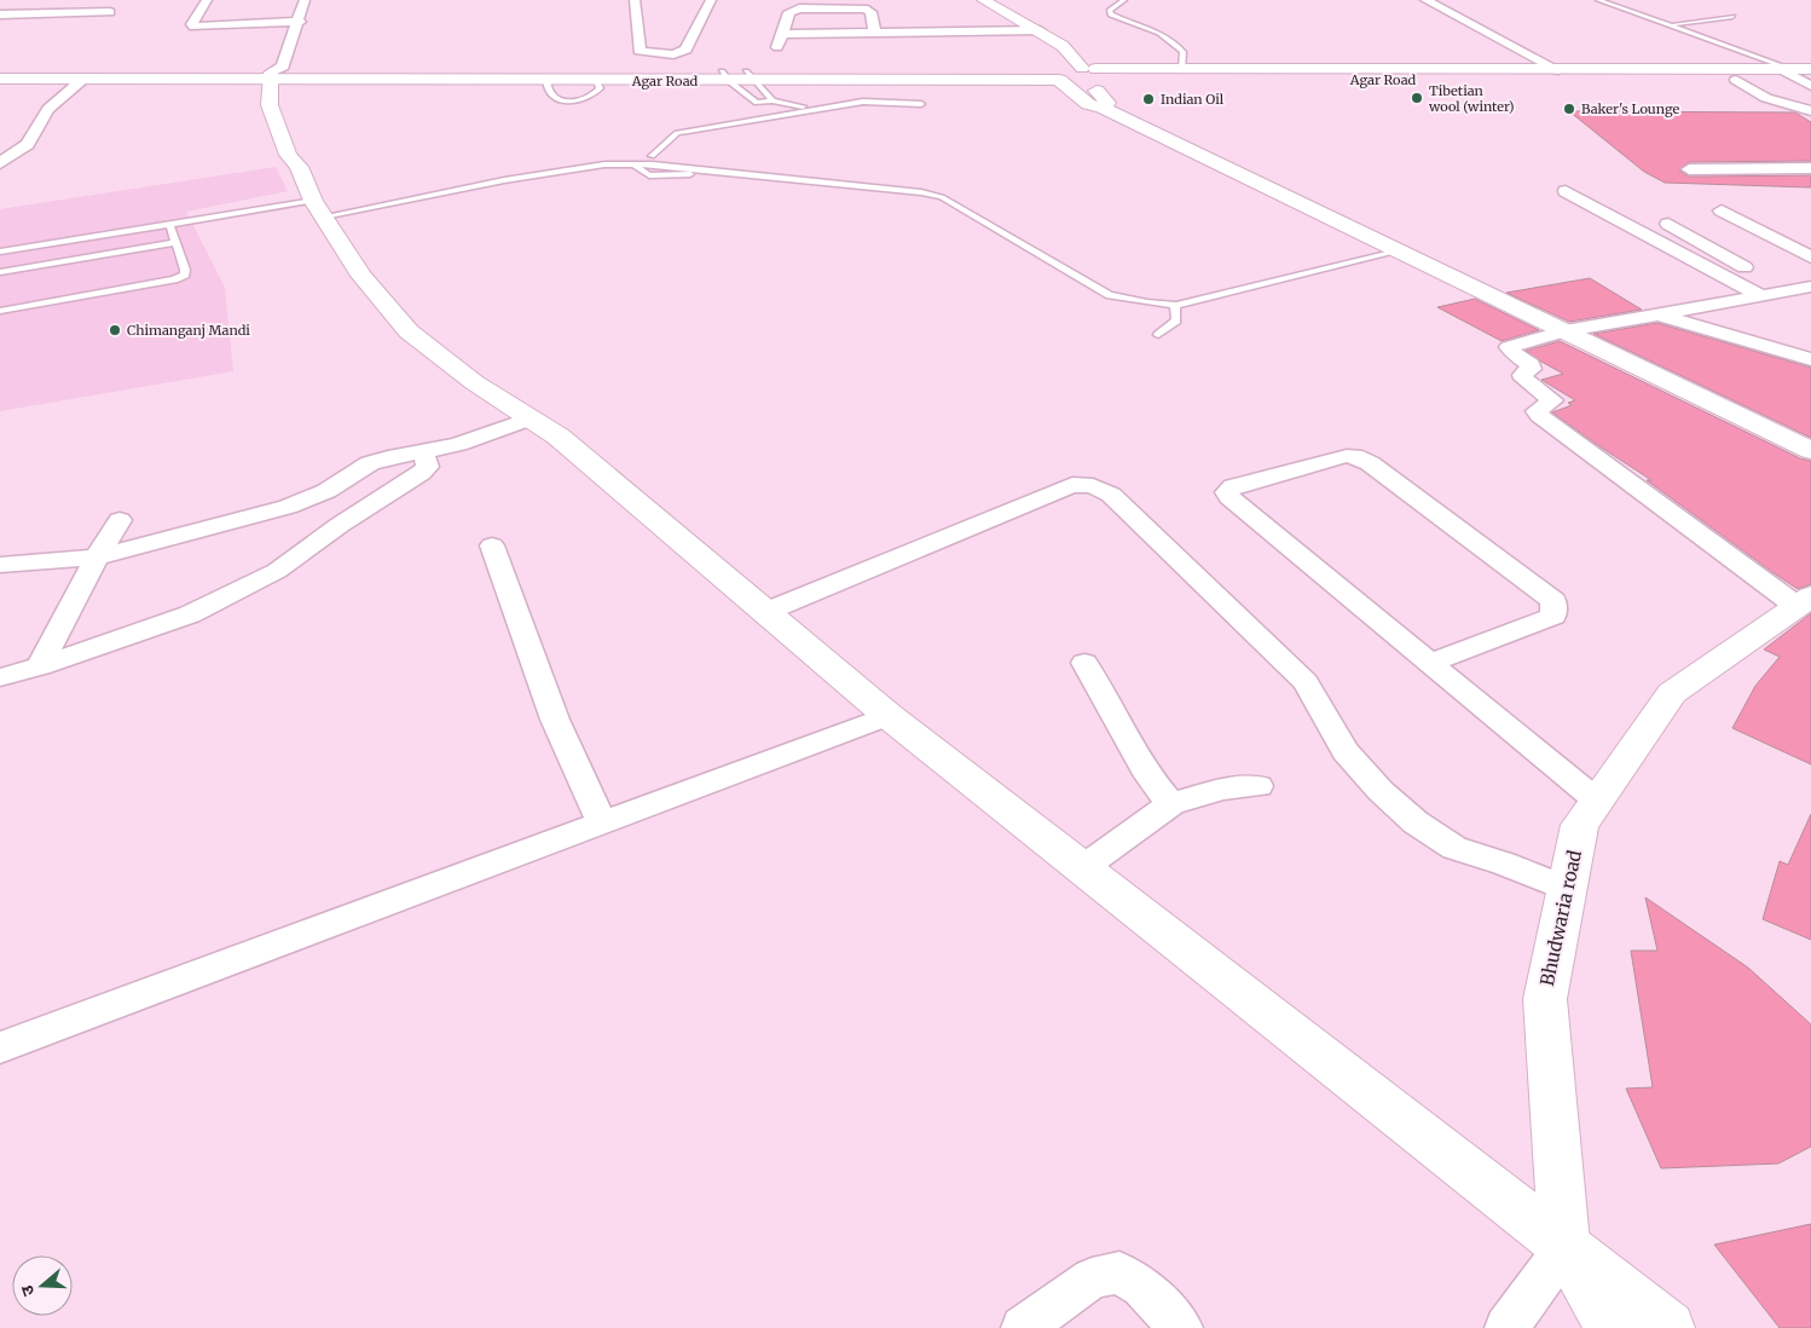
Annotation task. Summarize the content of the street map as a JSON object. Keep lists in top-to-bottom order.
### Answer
{
  "streets": {
    "main road": ["Agar Road", "Bhudwaria road"]
  },
  "places": [
    "Tibetian wool (winter)",
    "Indian Oil",
    "Baker's Lounge",
    "Chimanganj Mandi"
  ],
  "north": "left"
}
